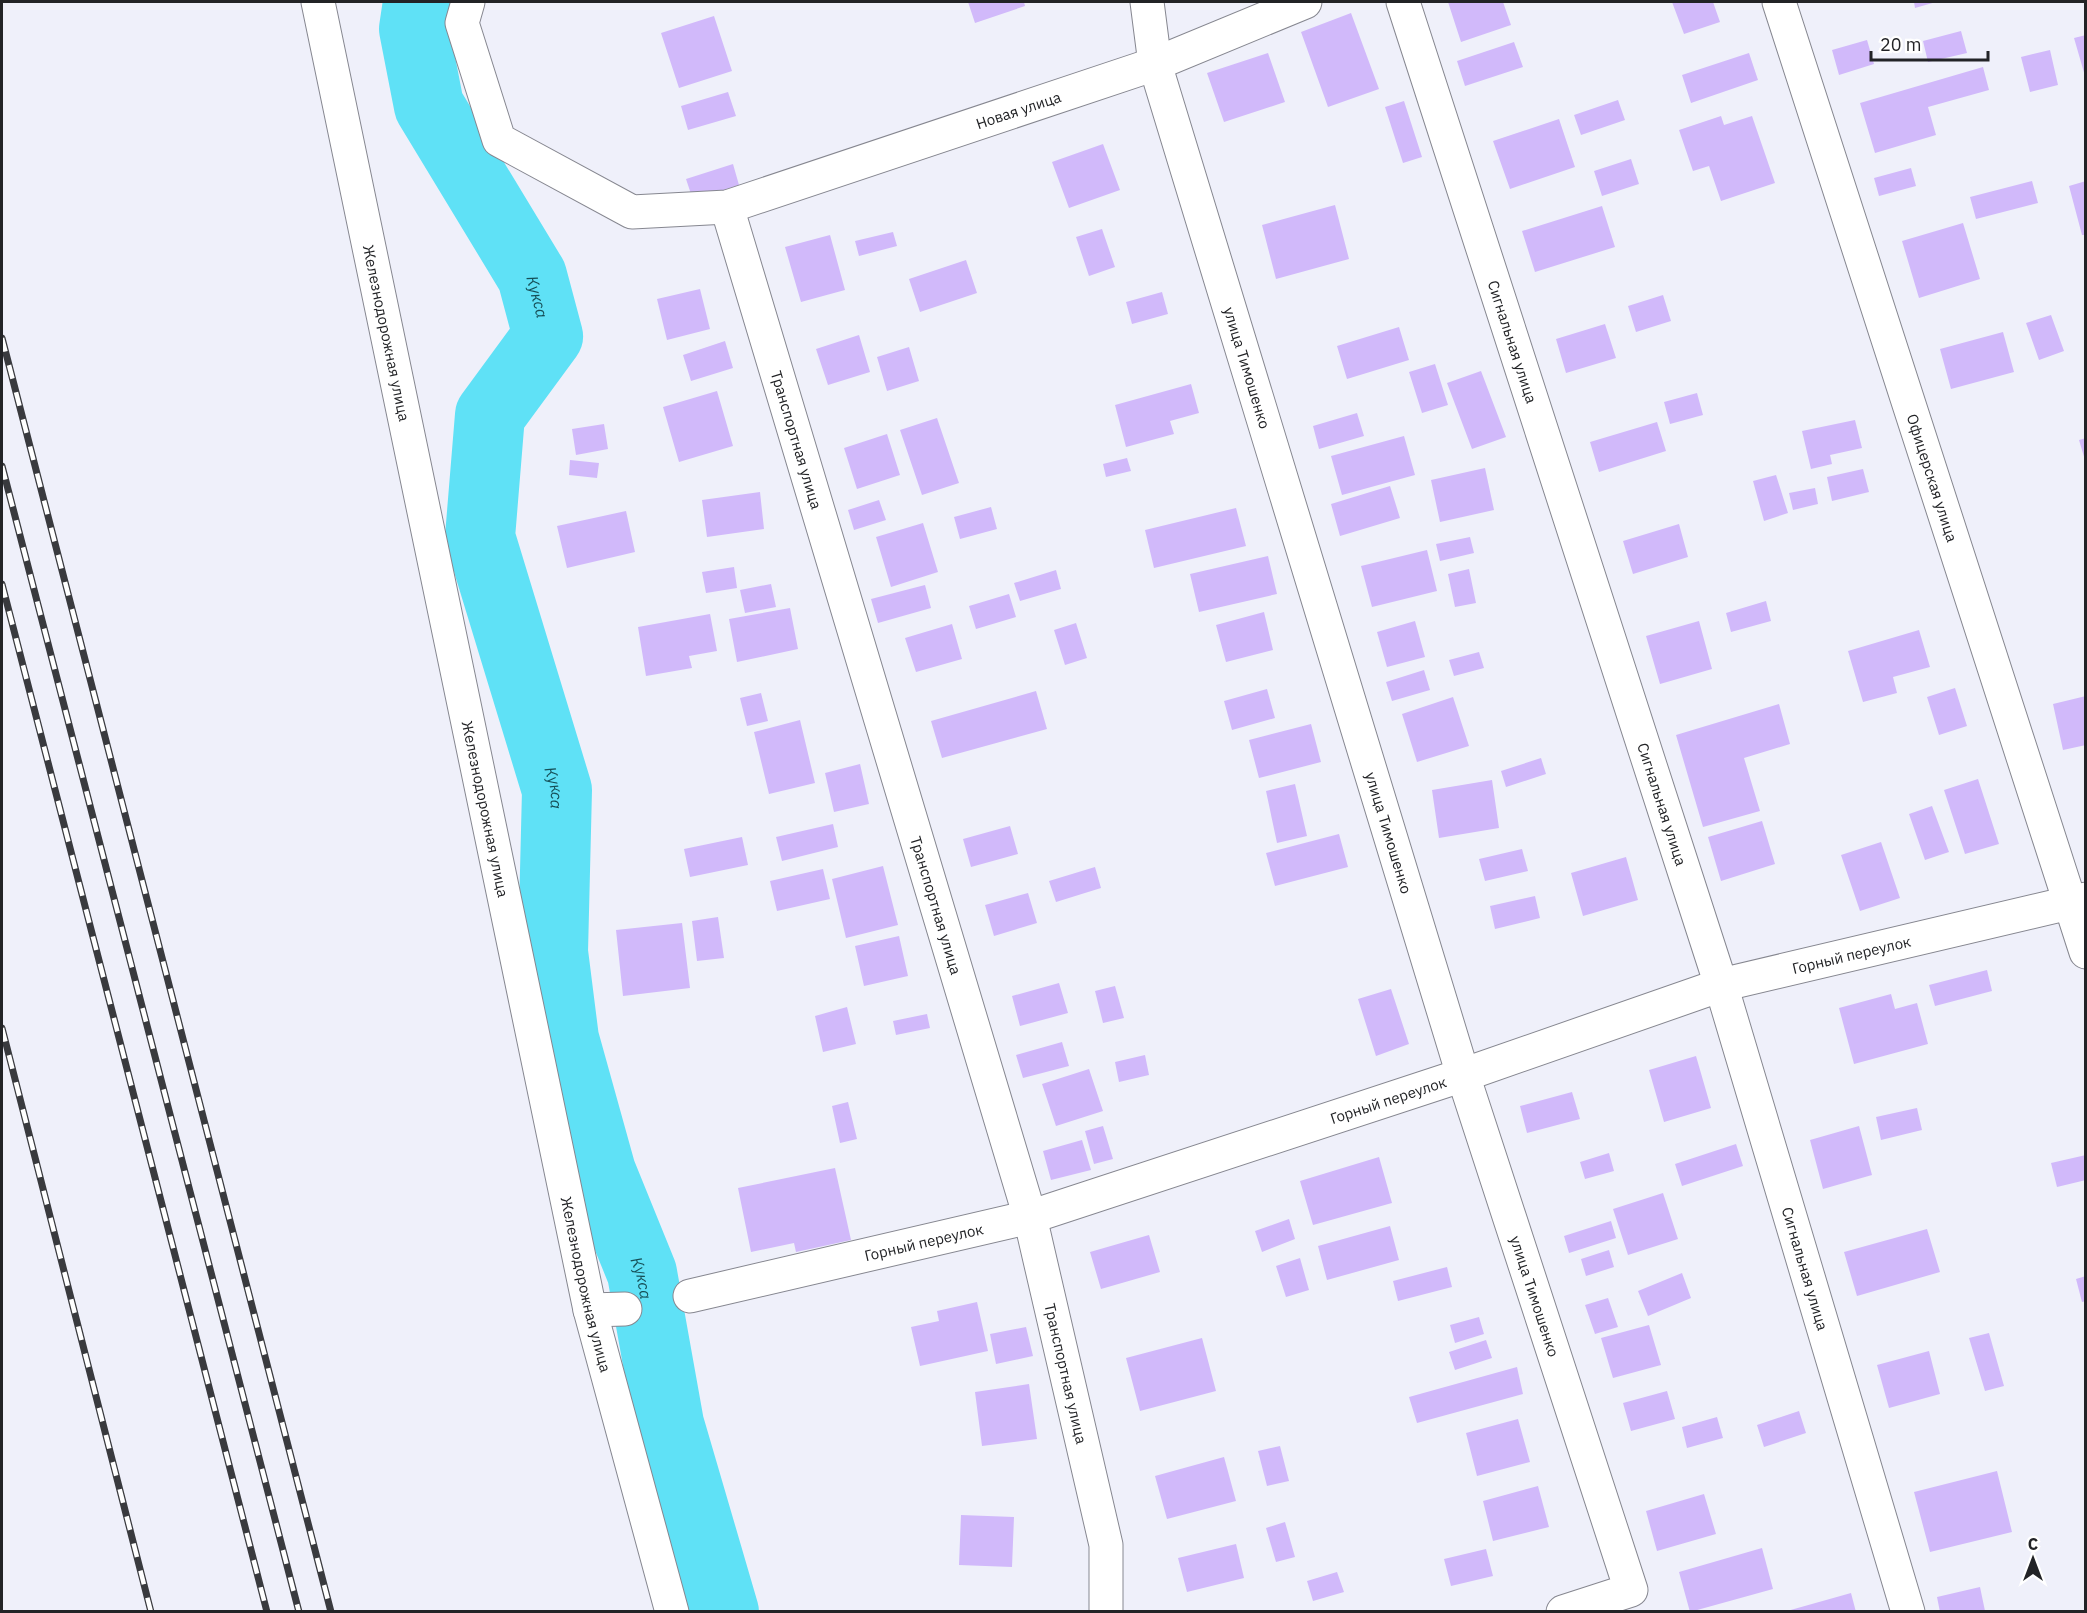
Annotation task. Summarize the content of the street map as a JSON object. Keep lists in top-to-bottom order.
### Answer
{
  "streets": {
    "street": [
      "Новая улица",
      "Железнодорожная улица",
      "Сигнальная улица",
      "улица Тимошенко",
      "Транспортная улица",
      "Офицерская улица",
      "Горный переулок"
    ]
  },
  "crossings": [
    ["Новая улица", "улица Тимошенко"],
    ["Новая улица", "Транспортная улица"],
    ["Сигнальная улица", "Горный переулок"],
    ["улица Тимошенко", "Горный переулок"],
    ["Транспортная улица", "Горный переулок"],
    ["Офицерская улица", "Горный переулок"]
  ],
  "water": ["Кукса"],
  "scale_bar": "20 m",
  "north": "top"
}
